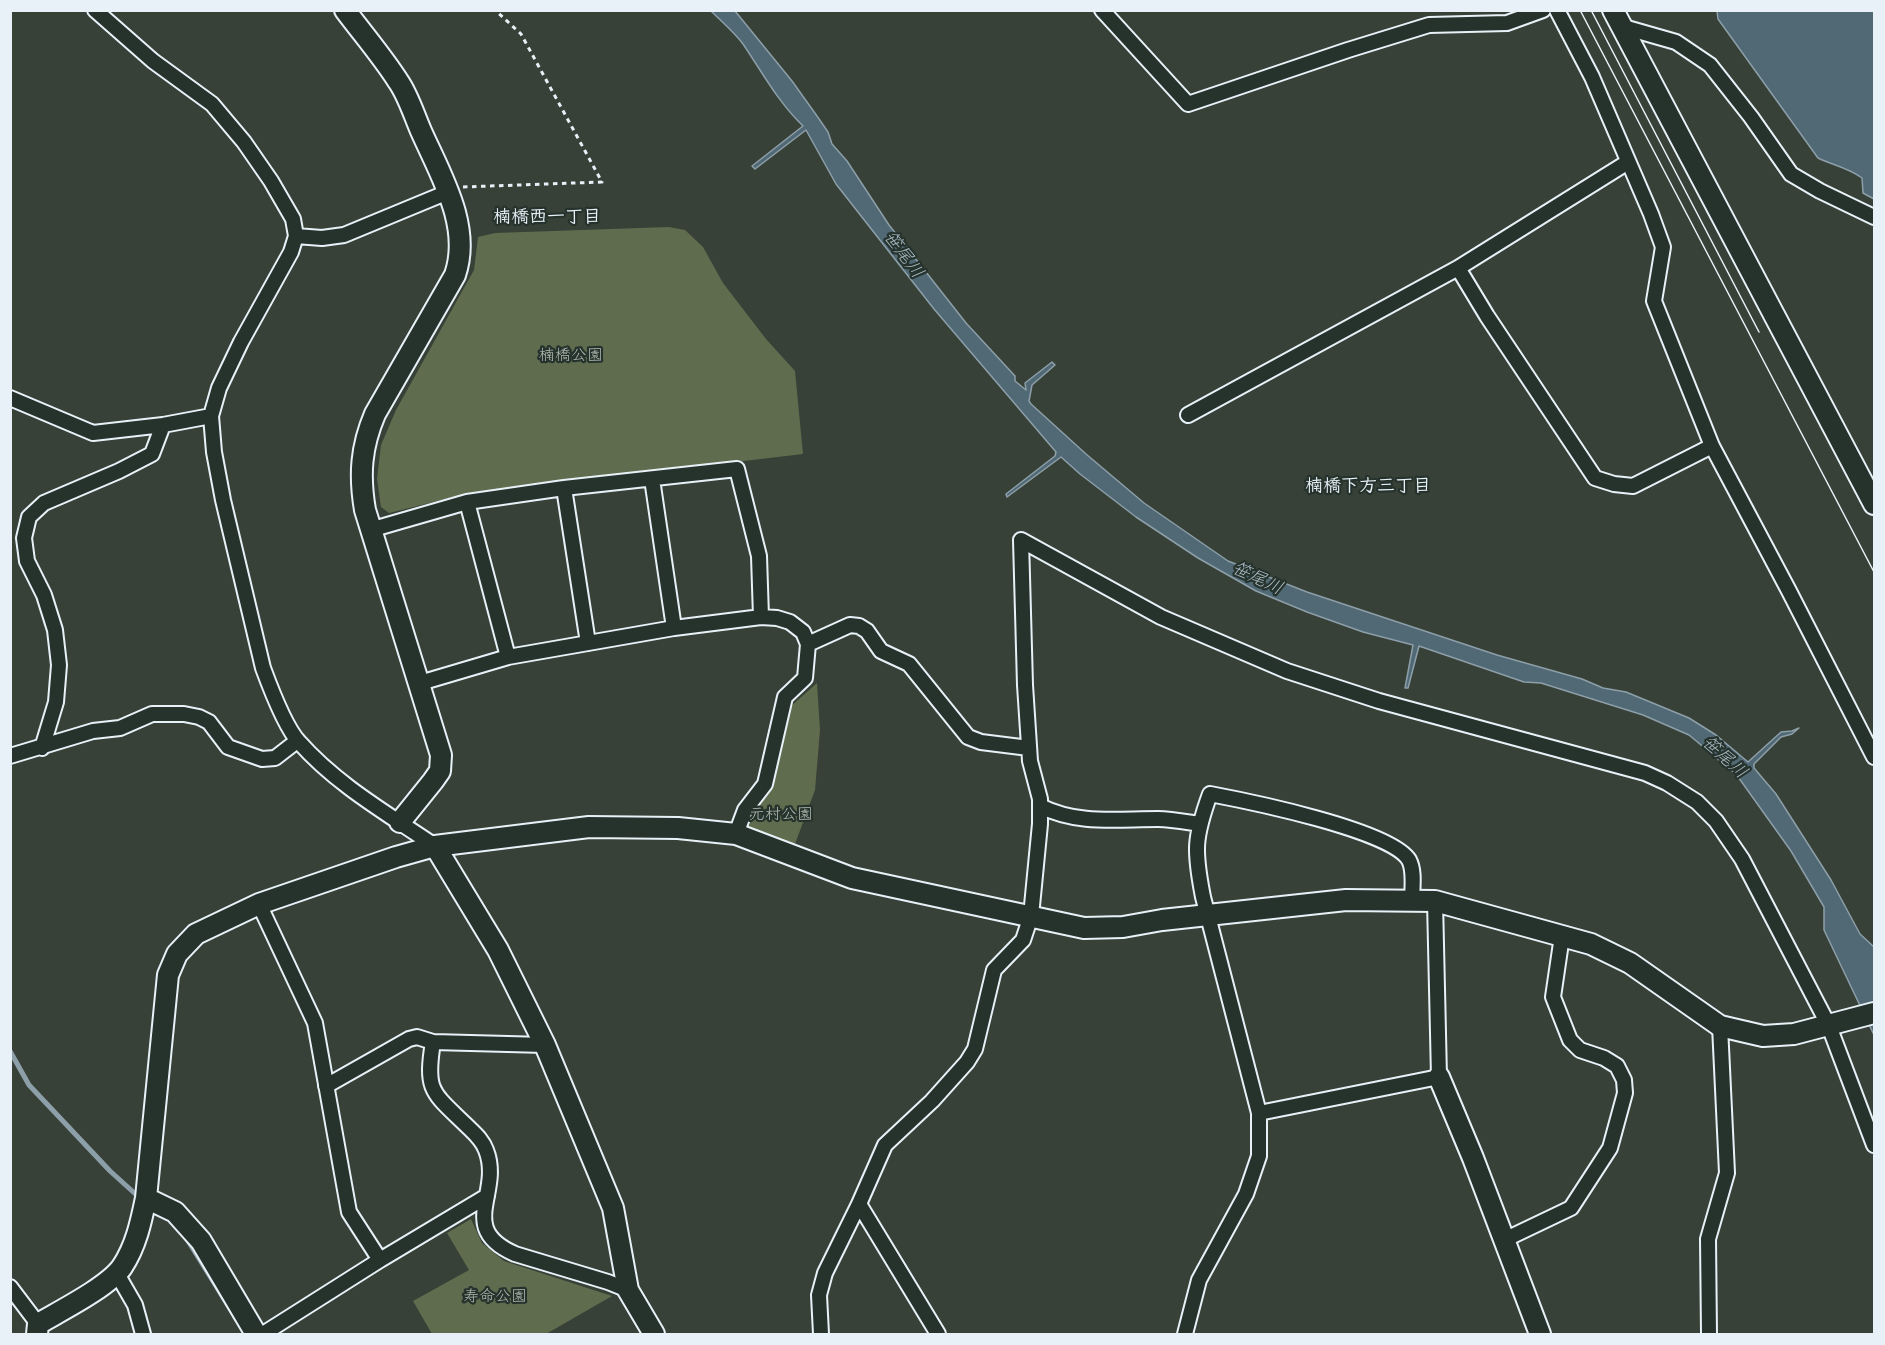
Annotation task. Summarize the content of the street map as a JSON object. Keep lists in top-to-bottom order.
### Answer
{
  "districts": ["楠橋西一丁目", "楠橋下方三丁目"],
  "water": ["笹尾川"],
  "parks": ["楠橋公園", "元村公園", "寿命公園"]
}
